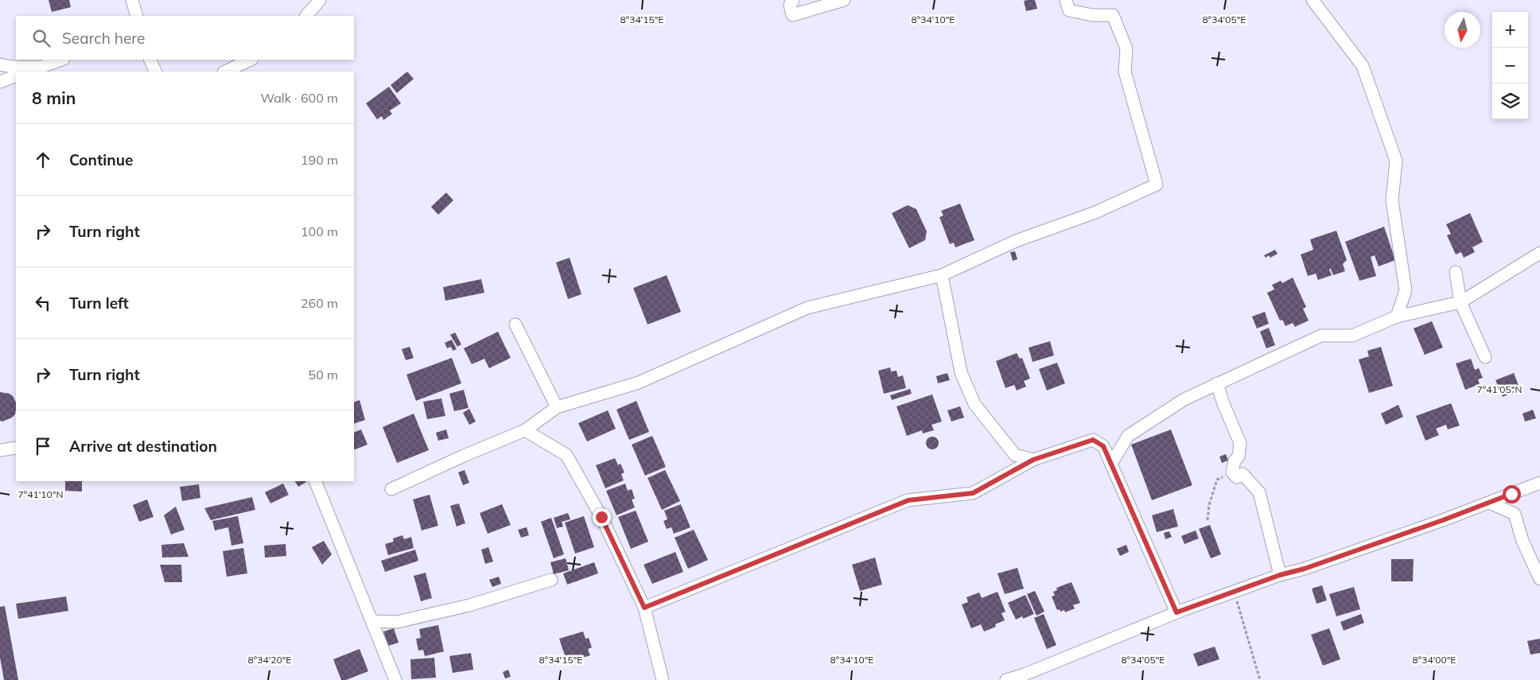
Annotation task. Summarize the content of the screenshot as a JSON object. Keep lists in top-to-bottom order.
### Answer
{
  "north": "bottom",
  "page": {
    "map_buttons": ["+", "−"],
    "search": "Search here",
    "heading": ["8 min", "Walk · 600 m"],
    "list": [
      ["Continue", "190 m"],
      ["Turn right", "100 m"],
      ["Turn left", "260 m"],
      ["Turn right", "50 m"],
      "Arrive at destination"
    ]
  },
  "coordinates": [
    "8°34'15\"E",
    "8°34'10\"E",
    "8°34'05\"E",
    "7°41'05\"N",
    "7°41'10\"N",
    "8°34'20\"E",
    "8°34'00\"E"
  ]
}
